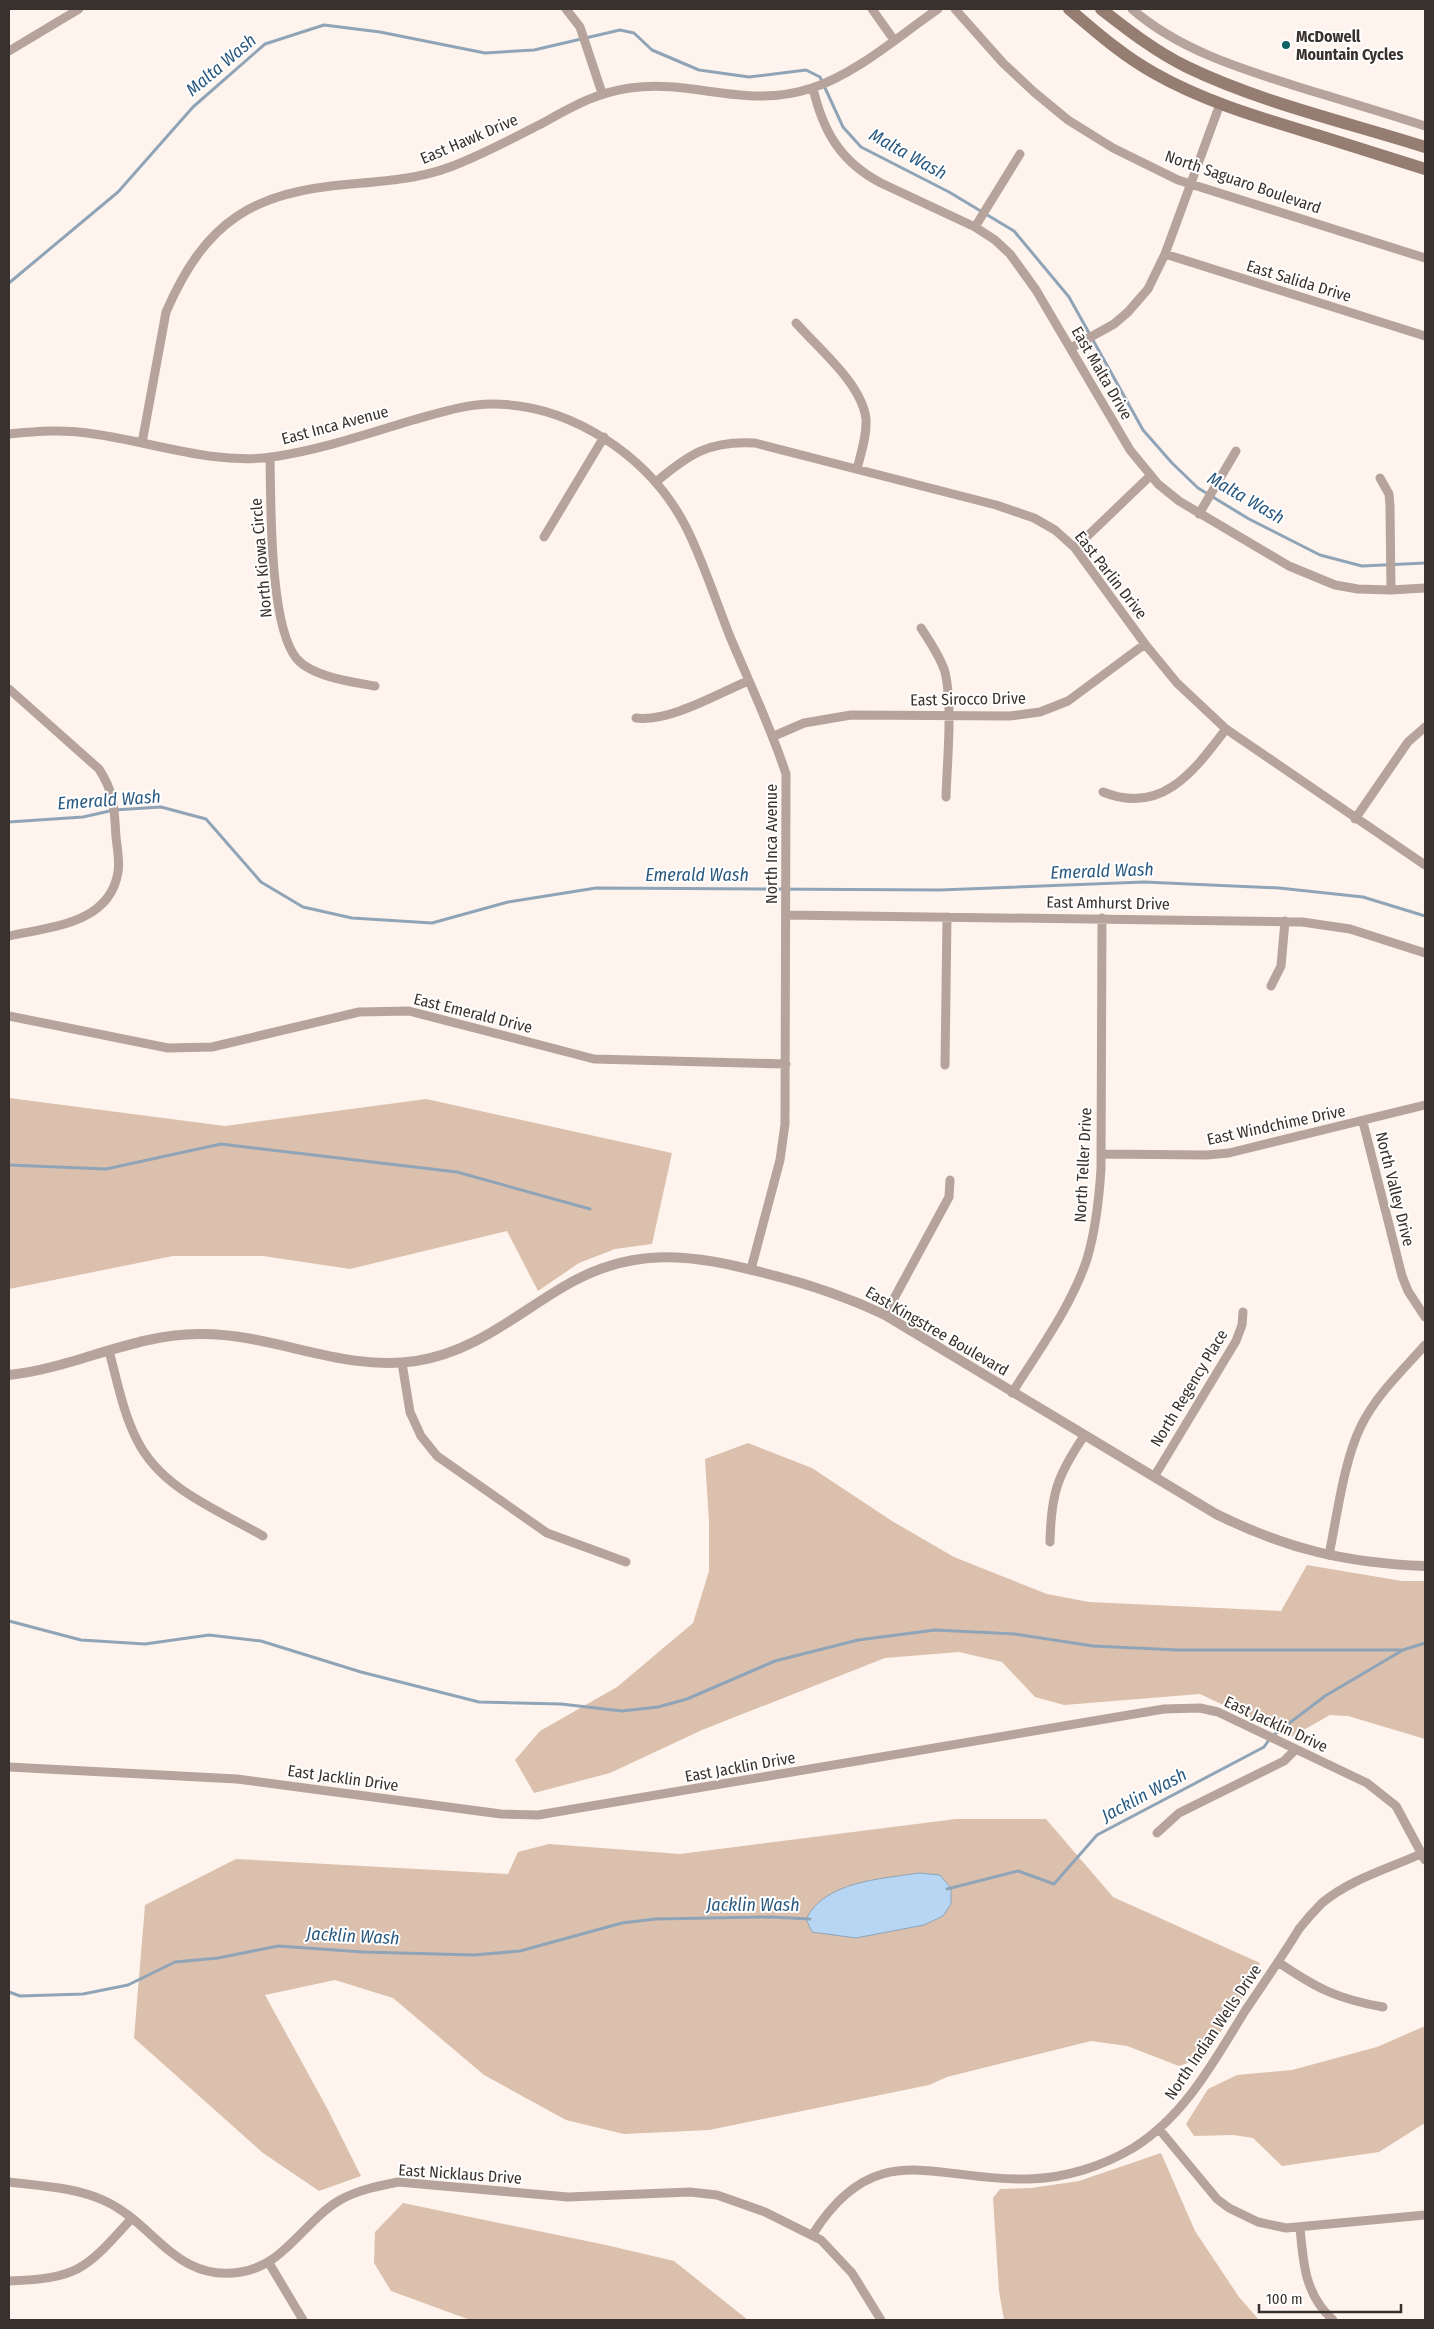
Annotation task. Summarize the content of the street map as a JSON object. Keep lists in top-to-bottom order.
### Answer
{
  "streets": {
    "street": [
      "East Hawk Drive",
      "North Saguaro Boulevard",
      "East Salida Drive",
      "East Malta Drive",
      "East Inca Avenue",
      "North Kiowa Circle",
      "East Parlin Drive",
      "East Sirocco Drive",
      "North Inca Avenue",
      "East Amhurst Drive",
      "East Emerald Drive",
      "East Windchime Drive",
      "North Teller Drive",
      "North Valley Drive",
      "East Kingstree Boulevard",
      "North Regency Place",
      "East Jacklin Drive",
      "North Indian Wells Drive",
      "East Nicklaus Drive"
    ]
  },
  "crossings": [
    ["East Hawk Drive", "East Malta Drive"],
    ["East Hawk Drive", "East Inca Avenue"],
    ["East Inca Avenue", "North Kiowa Circle"],
    ["East Inca Avenue", "North Inca Avenue"],
    ["East Parlin Drive", "East Sirocco Drive"],
    ["East Parlin Drive", "North Inca Avenue"],
    ["East Sirocco Drive", "North Inca Avenue"],
    ["North Inca Avenue", "East Amhurst Drive"],
    ["North Inca Avenue", "East Emerald Drive"],
    ["North Inca Avenue", "East Kingstree Boulevard"],
    ["East Amhurst Drive", "North Teller Drive"],
    ["East Windchime Drive", "North Teller Drive"],
    ["East Windchime Drive", "North Valley Drive"],
    ["North Teller Drive", "East Kingstree Boulevard"],
    ["East Kingstree Boulevard", "North Regency Place"],
    ["East Jacklin Drive", "North Indian Wells Drive"],
    ["North Indian Wells Drive", "East Nicklaus Drive"]
  ],
  "water": ["Malta Wash", "Emerald Wash", "Jacklin Wash"],
  "places": ["McDowell Mountain Cycles"],
  "scale_bar": "100 m"
}
